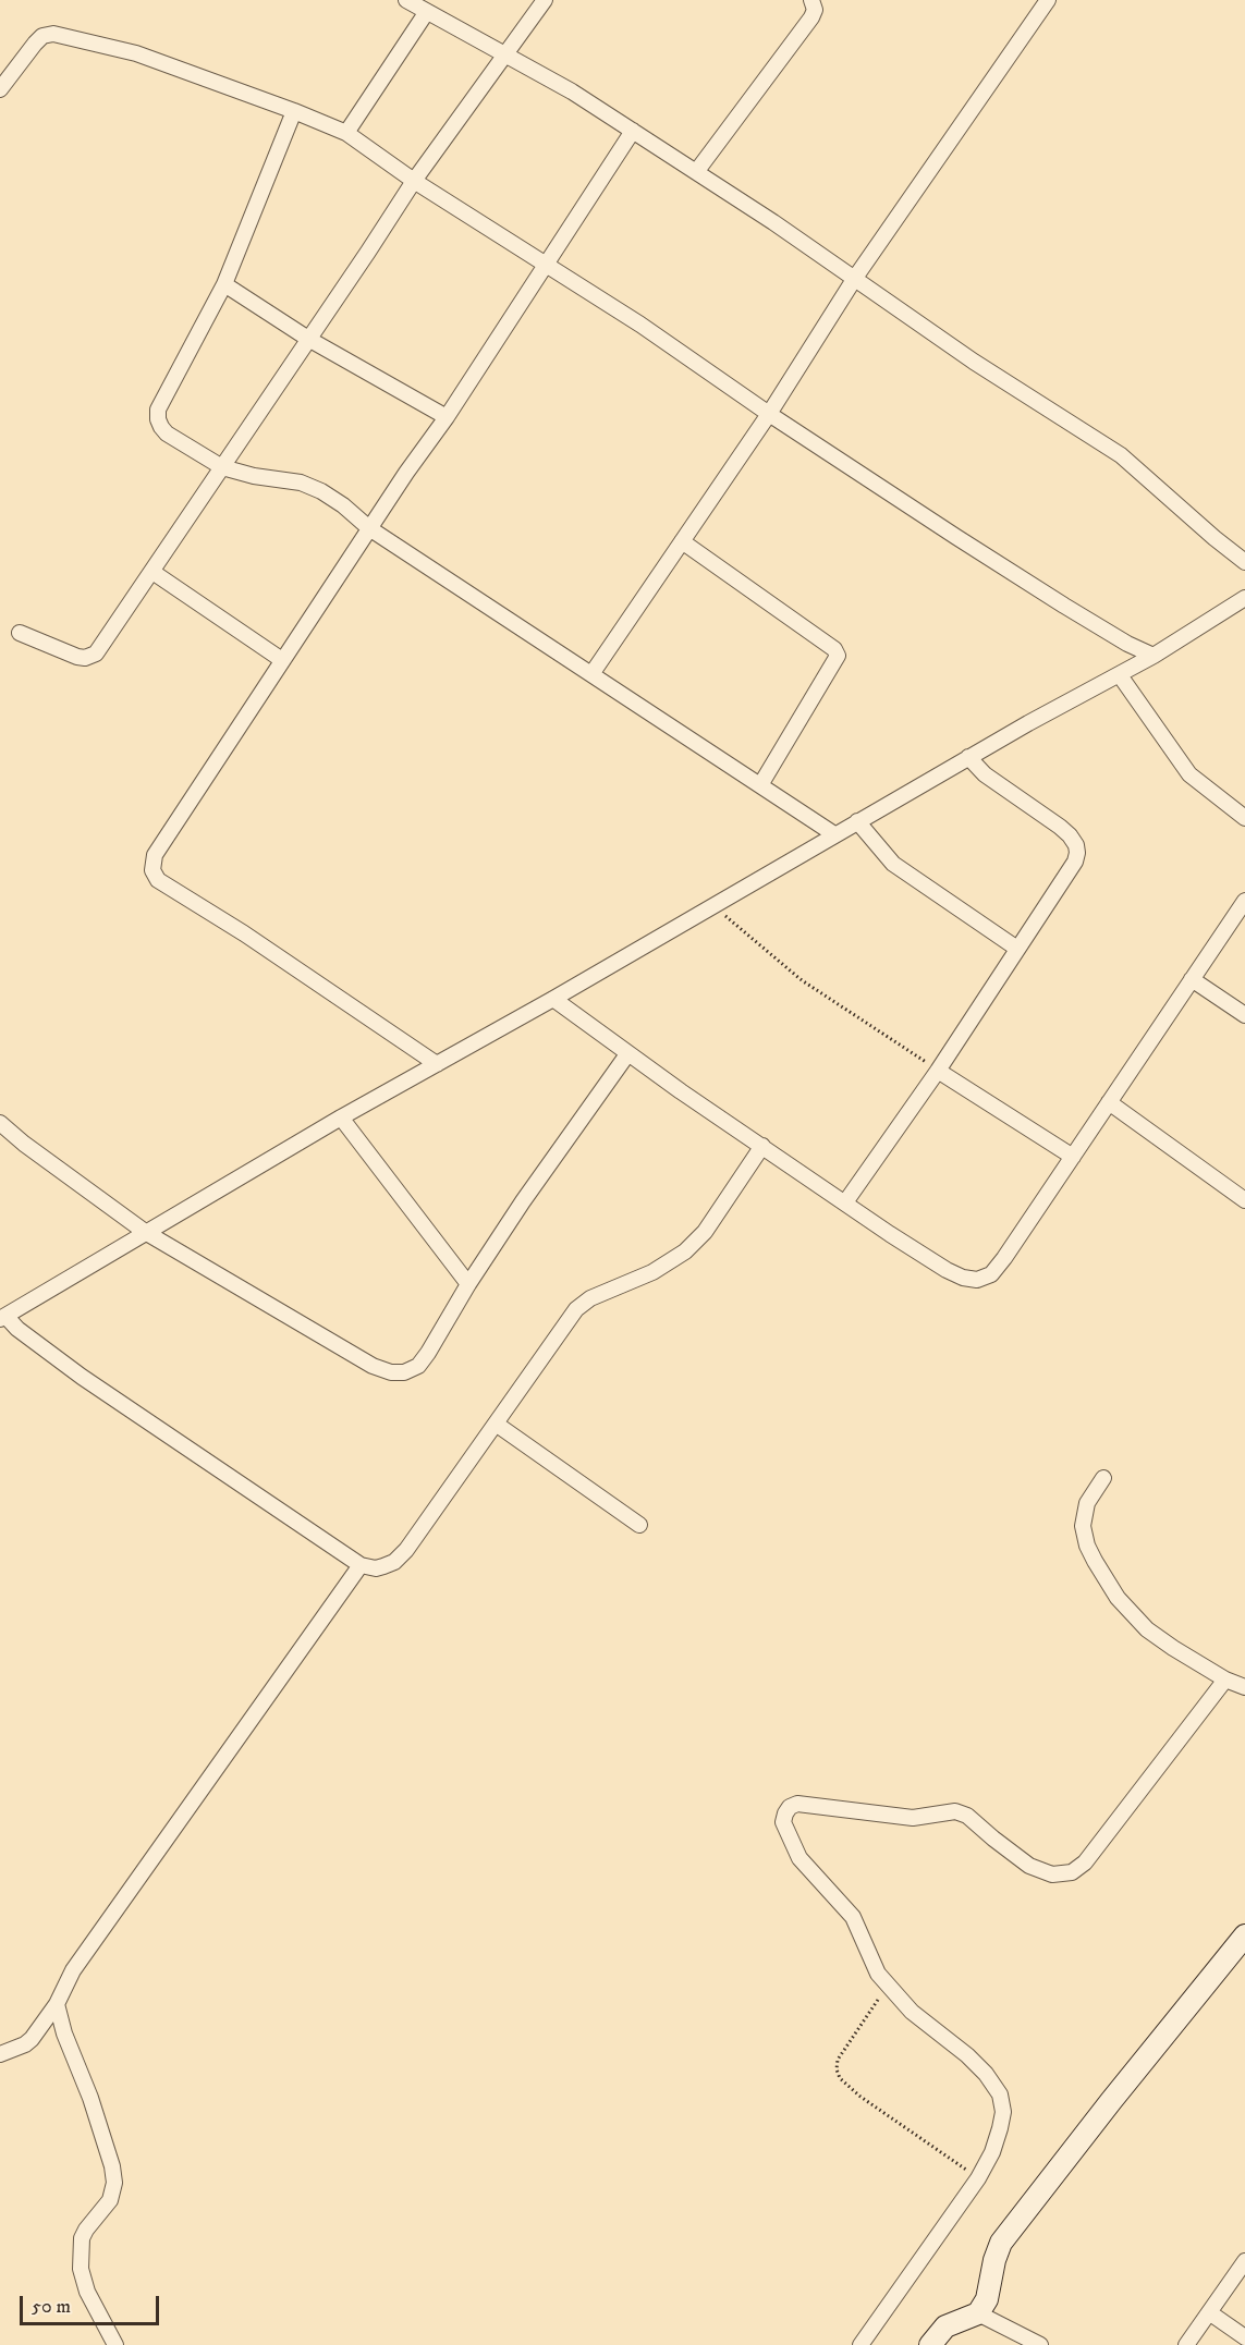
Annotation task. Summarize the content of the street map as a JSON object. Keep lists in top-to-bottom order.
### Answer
{
  "scale_bar": "50 m"
}
